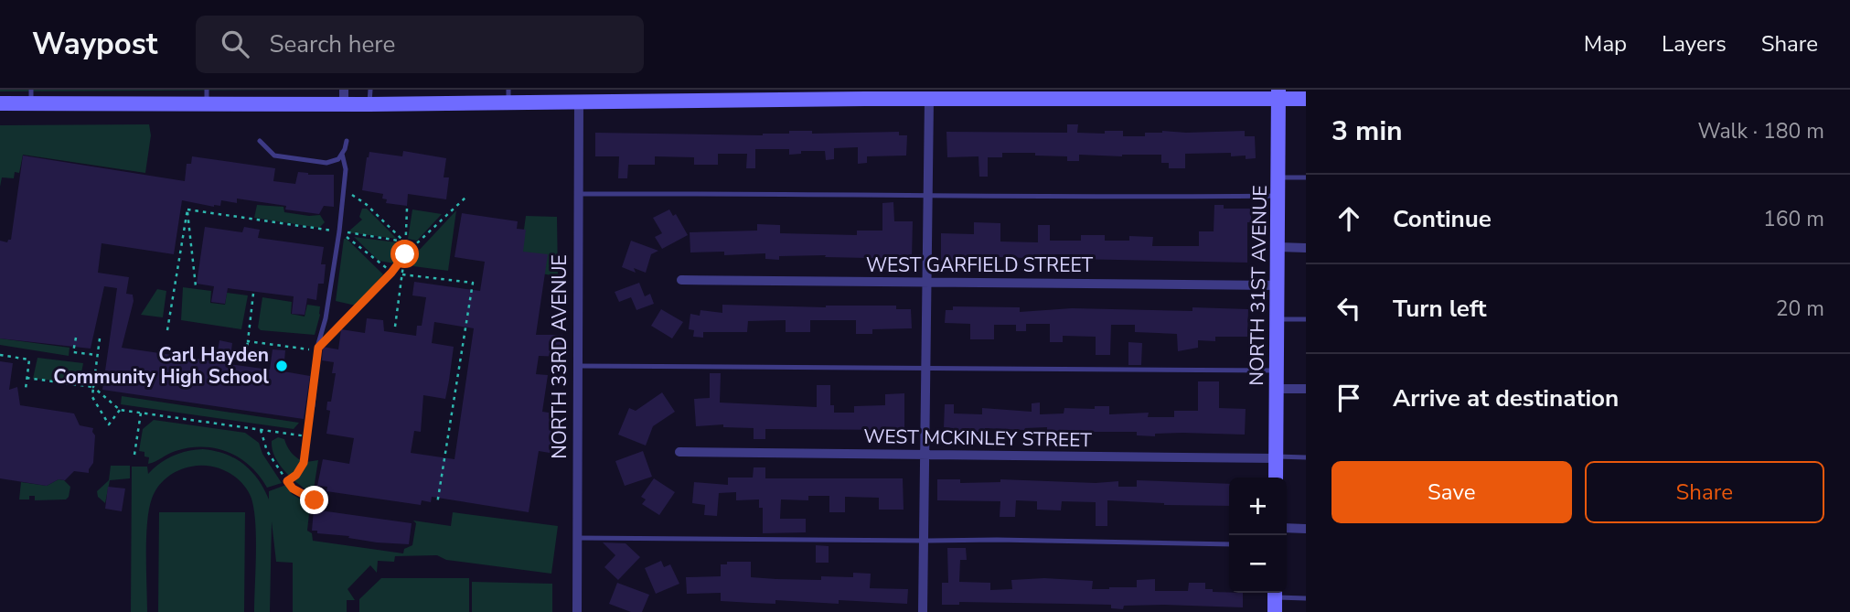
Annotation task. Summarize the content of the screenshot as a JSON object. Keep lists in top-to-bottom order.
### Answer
{
  "streets": {
    "street": [
      "WEST GARFIELD STREET",
      "NORTH 31ST AVENUE",
      "NORTH 33RD AVENUE",
      "WEST MCKINLEY STREET"
    ]
  },
  "crossings": [
    ["WEST GARFIELD STREET", "NORTH 31ST AVENUE"],
    ["NORTH 31ST AVENUE", "WEST MCKINLEY STREET"]
  ],
  "places": ["Carl Hayden Community High School"],
  "page": {
    "header": "Waypost",
    "search": "Search here",
    "nav": ["Map", "Layers", "Share"],
    "heading": ["3 min", "Walk · 180 m"],
    "list": [
      ["Continue", "160 m"],
      ["Turn left", "20 m"],
      "Arrive at destination"
    ],
    "buttons": ["Save", "Share"],
    "map_buttons": ["+", "−"]
  }
}
